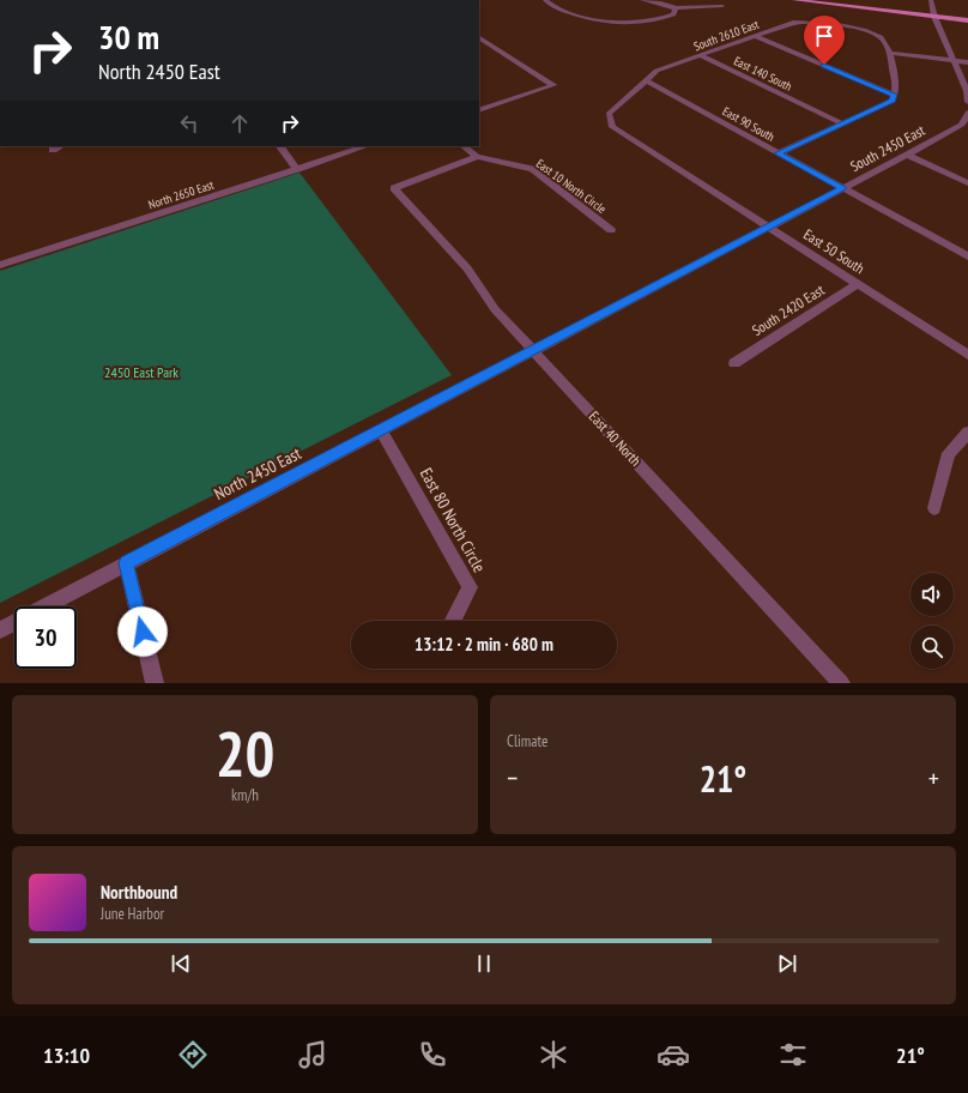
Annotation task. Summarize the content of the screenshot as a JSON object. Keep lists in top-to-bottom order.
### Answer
{
  "streets": {
    "street": [
      "South 2610 East",
      "East 140 South",
      "East 90 South",
      "South 2450 East",
      "East 10 North Circle",
      "North 2650 East",
      "East 50 South",
      "South 2420 East",
      "East 40 North",
      "North 2450 East",
      "East 80 North Circle"
    ]
  },
  "crossings": [
    ["South 2610 East", "East 140 South"],
    ["South 2610 East", "East 90 South"],
    ["South 2610 East", "East 50 South"],
    ["East 90 South", "South 2450 East"],
    ["South 2450 East", "East 50 South"],
    ["South 2450 East", "East 40 North"],
    ["South 2450 East", "North 2450 East"],
    ["East 10 North Circle", "East 40 North"],
    ["East 50 South", "South 2420 East"],
    ["East 40 North", "North 2450 East"],
    ["North 2450 East", "East 80 North Circle"]
  ],
  "parks": ["2450 East Park"],
  "page": {
    "turn": ["30 m", "North 2450 East"],
    "limit": "30",
    "trip": "13:12 · 2 min · 680 m",
    "tile": [
      ["20", "km/h"],
      "Climate"
    ],
    "heat": ["−", "21°", "+"],
    "song": ["Northbound", "June Harbor"],
    "tabs": ["13:10", "21°"]
  }
}
